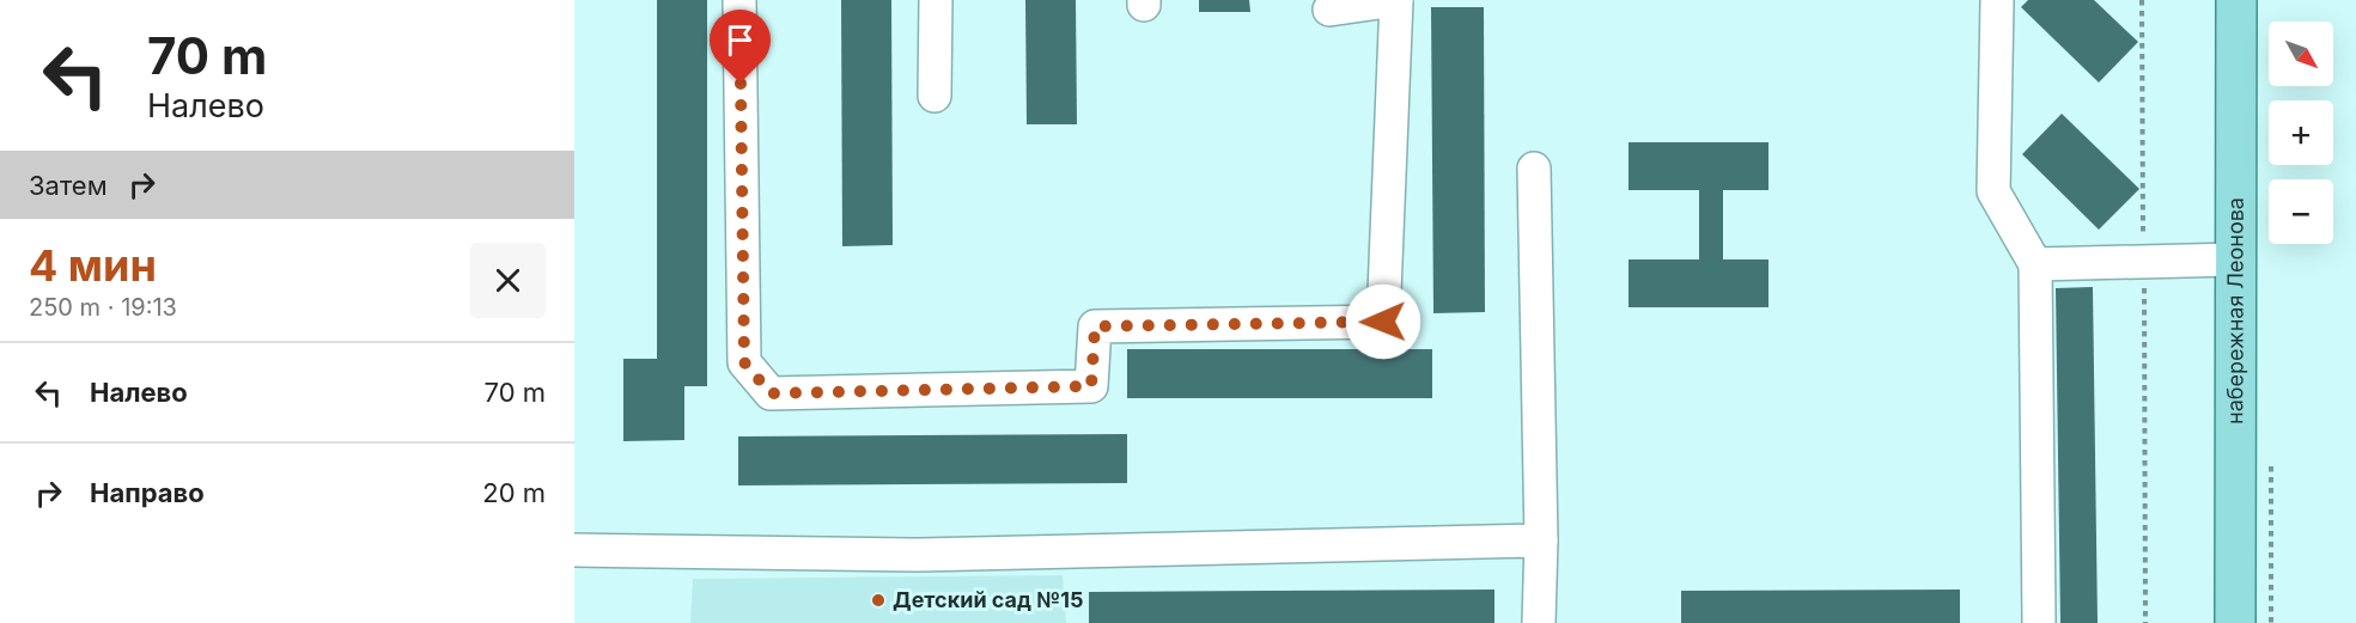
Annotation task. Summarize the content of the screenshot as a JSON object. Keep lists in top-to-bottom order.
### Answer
{
  "streets": {
    "main road": ["набережная Леонова"]
  },
  "places": ["Детский сад №15"],
  "north": "bottom right",
  "page": {
    "turn": ["70 m", "Налево"],
    "map_buttons": ["+", "−"],
    "then": "Затем",
    "heading": ["4 мин", "250 m · 19:13"],
    "list": [
      {
        "name": "Налево",
        "value": "70 m"
      },
      {
        "name": "Направо",
        "value": "20 m"
      }
    ]
  }
}
